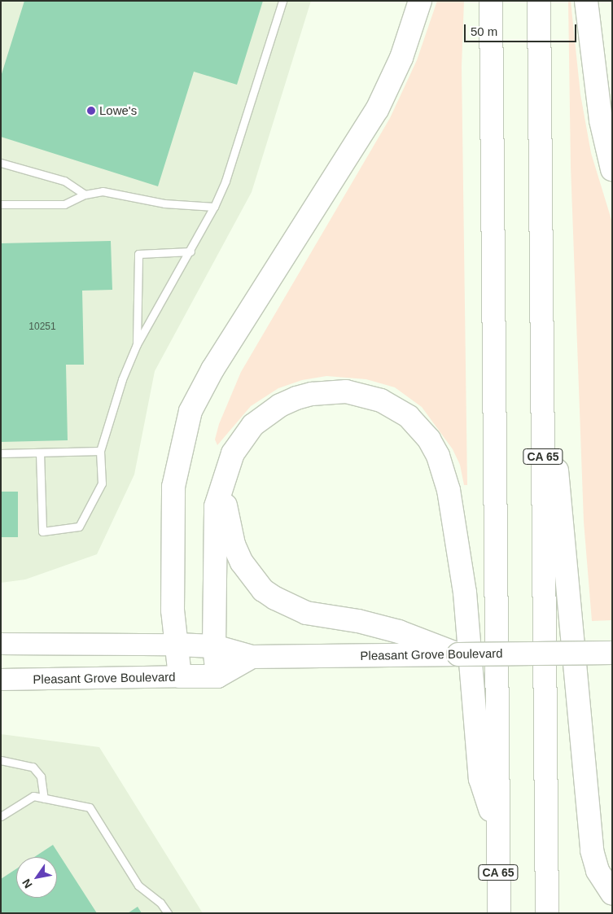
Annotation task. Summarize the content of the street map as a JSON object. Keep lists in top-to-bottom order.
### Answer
{
  "streets": {
    "main road": ["CA 65", "Pleasant Grove Boulevard"]
  },
  "places": ["Lowe's"],
  "house_numbers": ["10251"],
  "scale_bar": "50 m",
  "north": "bottom left"
}
